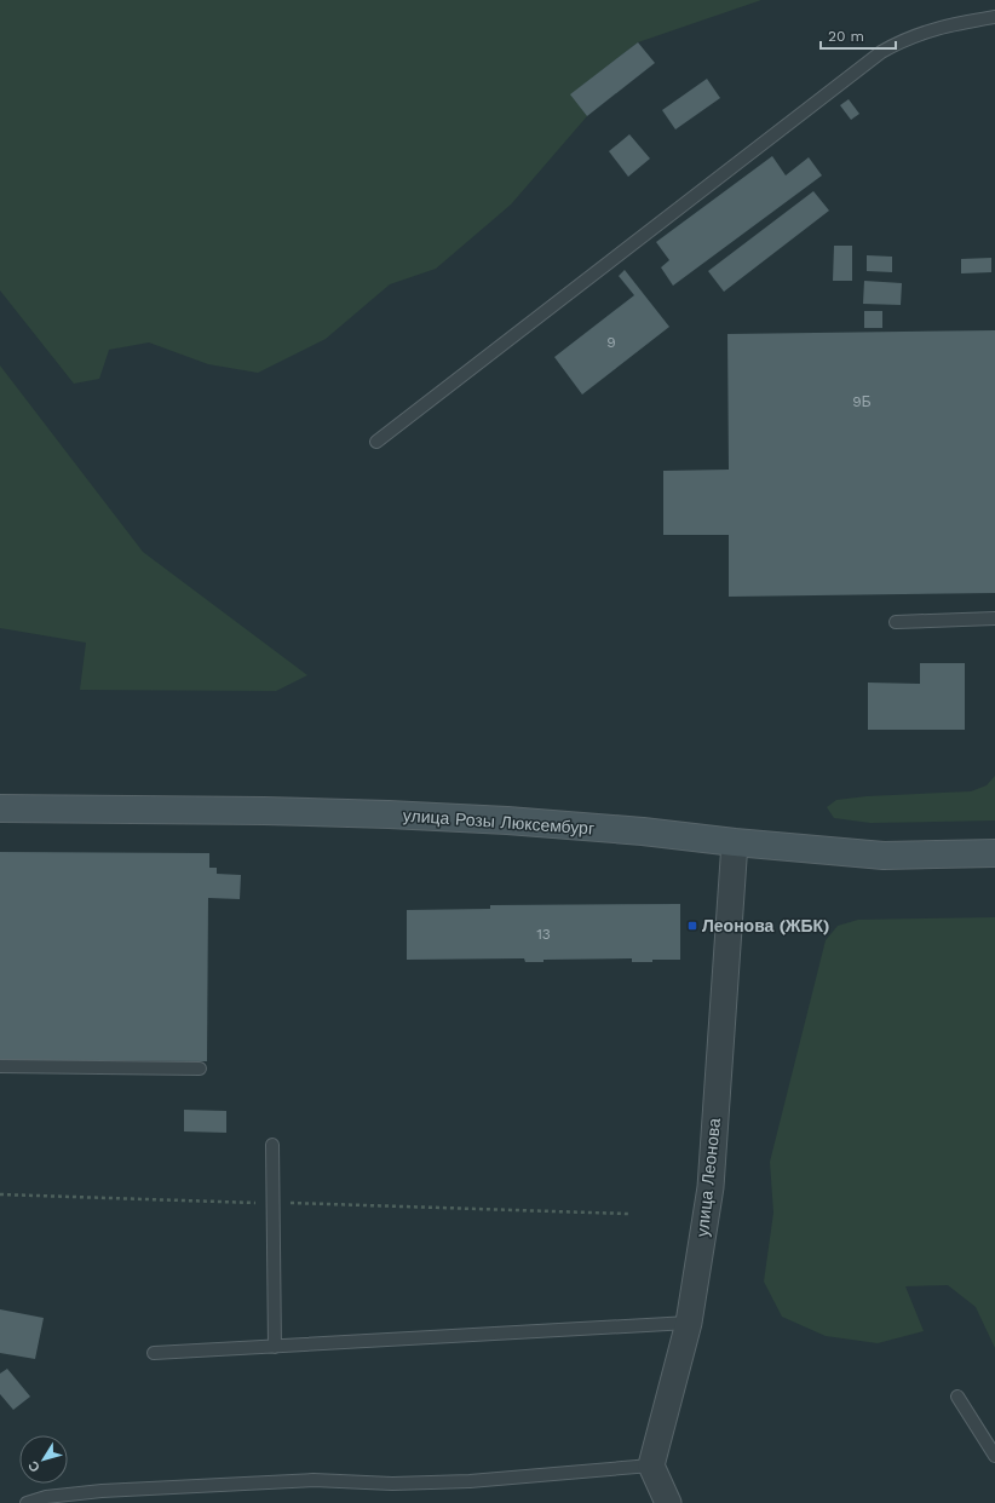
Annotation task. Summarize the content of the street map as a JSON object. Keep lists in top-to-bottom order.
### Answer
{
  "streets": {
    "street": ["улица Розы Люксембург", "улица Леонова"]
  },
  "crossings": [
    ["улица Розы Люксембург", "улица Леонова"]
  ],
  "places": {
    "transit": ["Леонова (ЖБК)"]
  },
  "house_numbers": ["9", "9Б", "13"],
  "scale_bar": "20 m",
  "north": "bottom left"
}
